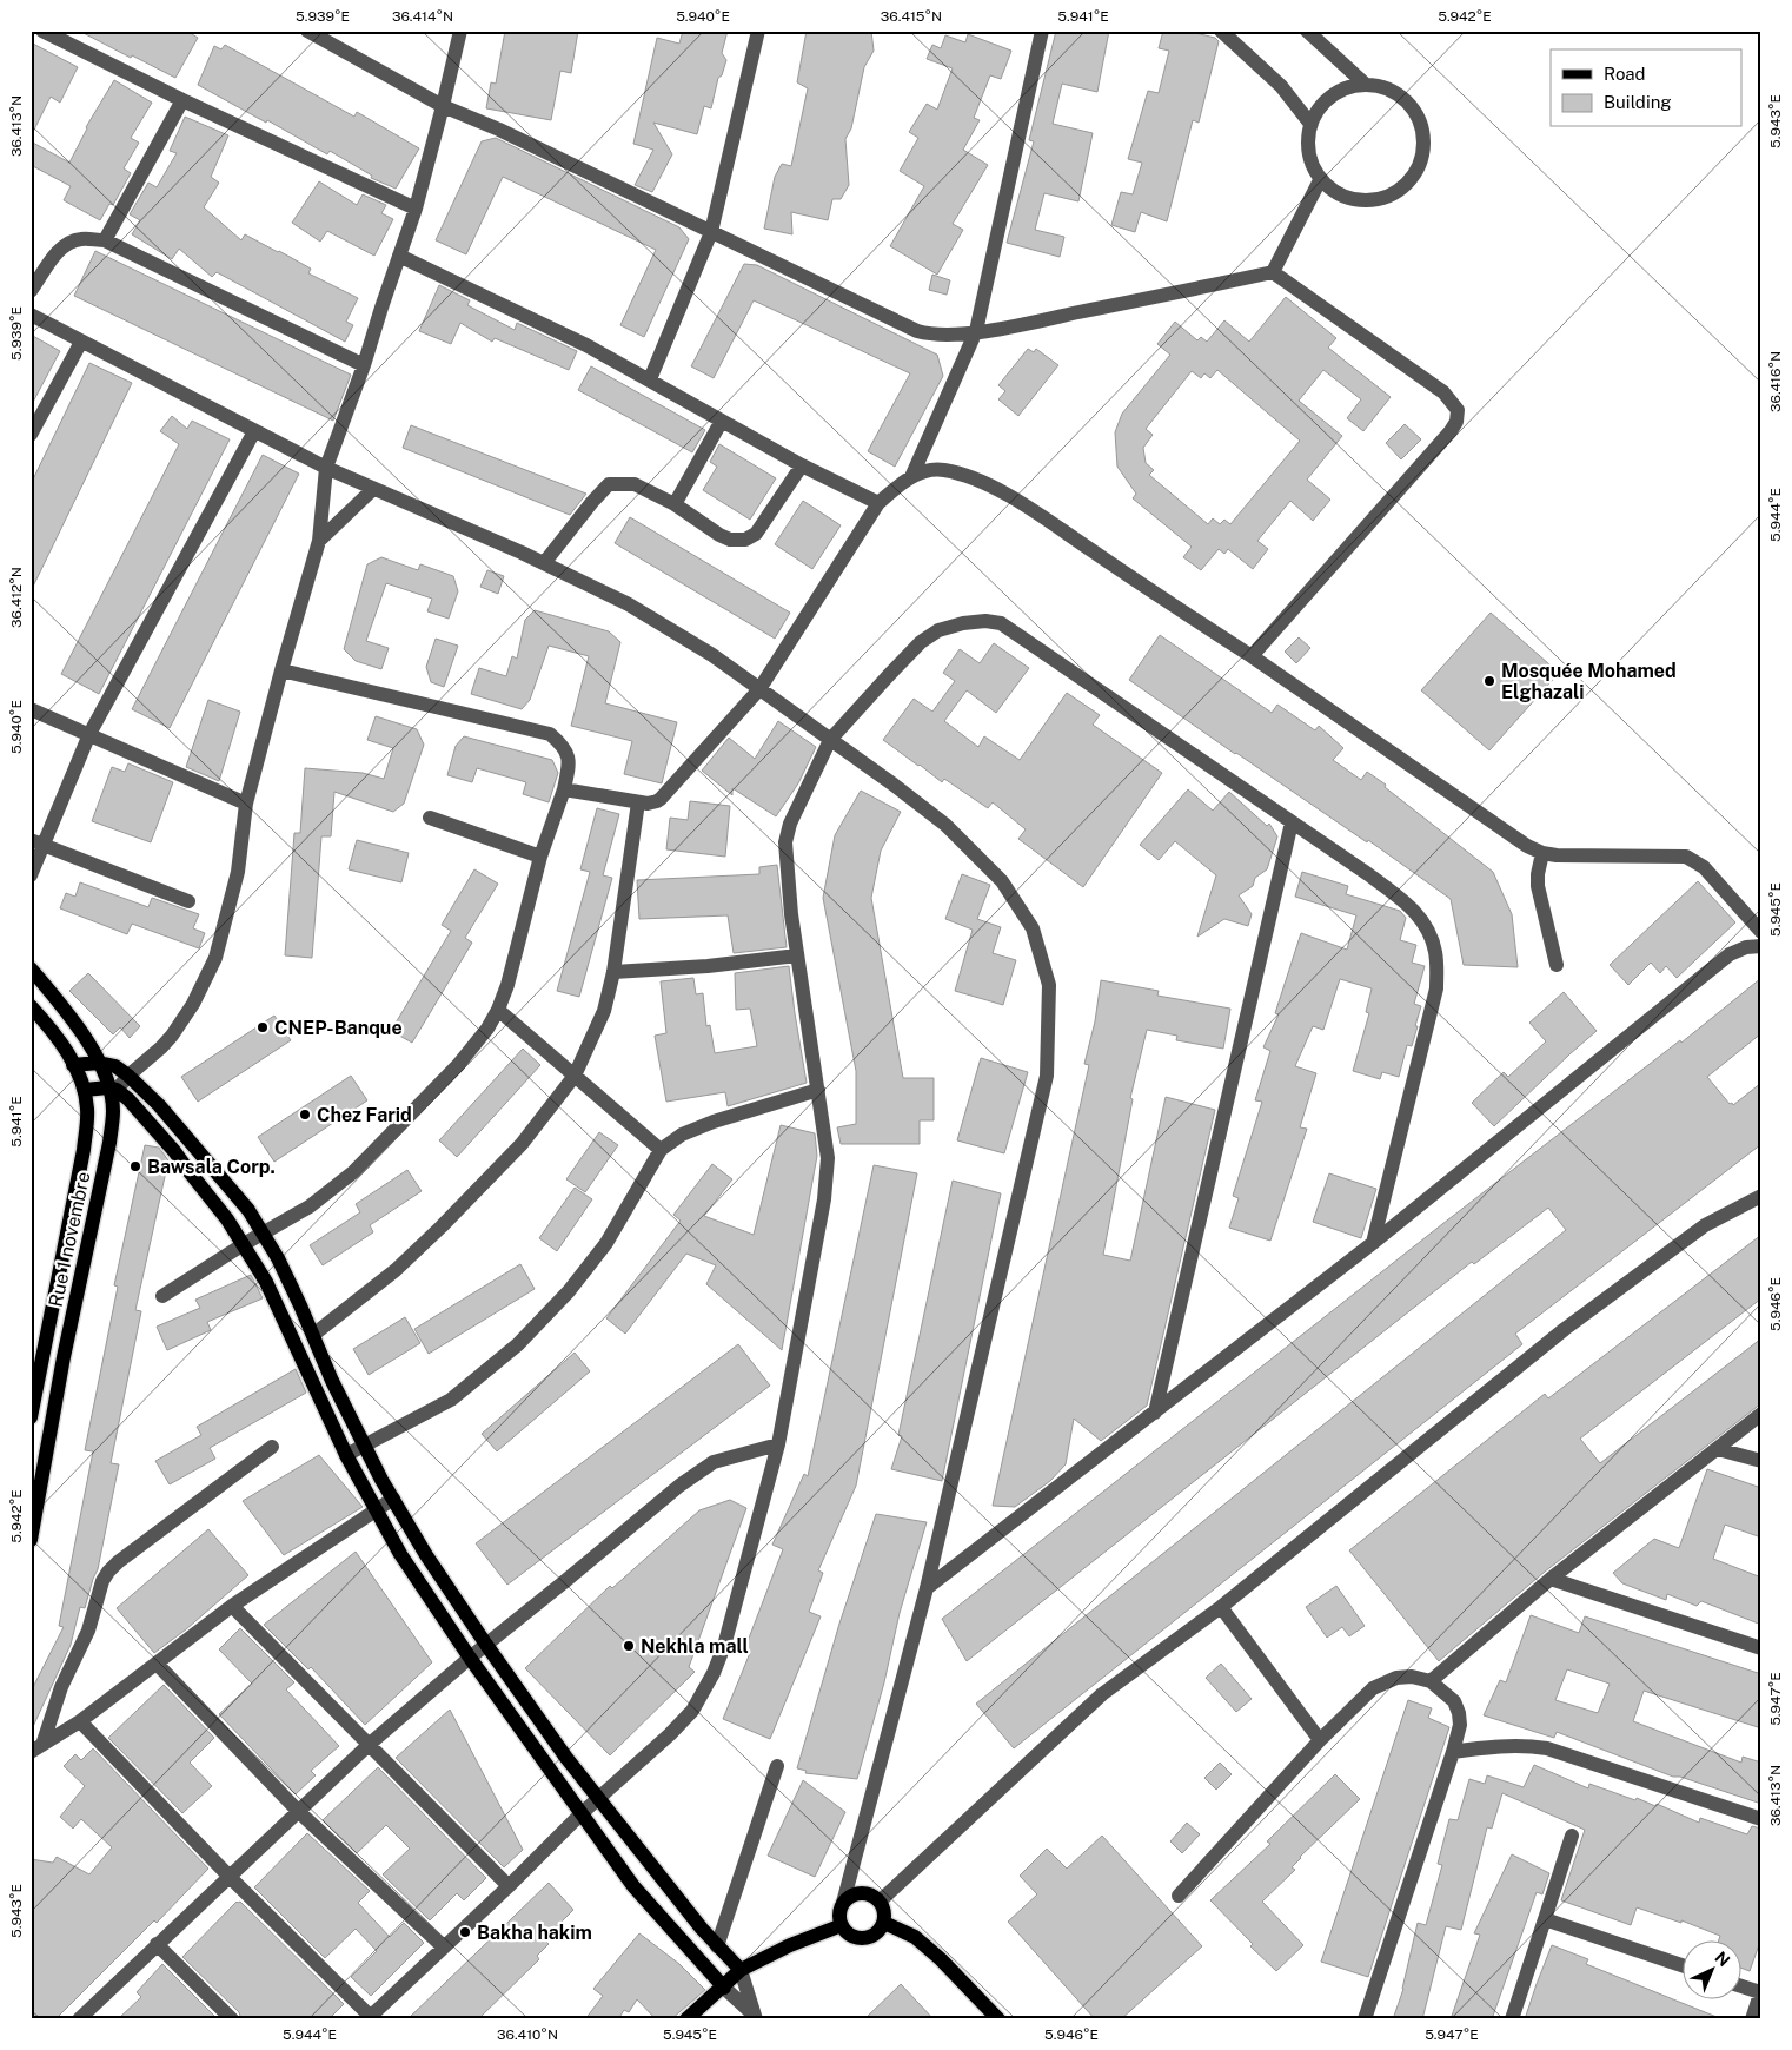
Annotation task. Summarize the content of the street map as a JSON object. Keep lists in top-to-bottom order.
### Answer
{
  "streets": {
    "main road": ["Rue 1 novembre"]
  },
  "places": [
    "Mosquée Mohamed Elghazali",
    "CNEP-Banque",
    "Chez Farid",
    "Bawsala Corp.",
    "Nekhla mall",
    "Bakha hakim"
  ],
  "legend": ["Road", "Building"],
  "north": "top right",
  "coordinates": [
    "5.939°E",
    "36.414°N",
    "5.940°E",
    "36.415°N",
    "5.941°E",
    "5.942°E",
    "5.943°E",
    "36.413°N",
    "36.416°N",
    "5.944°E",
    "36.412°N",
    "5.945°E",
    "5.946°E",
    "5.947°E",
    "36.410°N"
  ]
}
